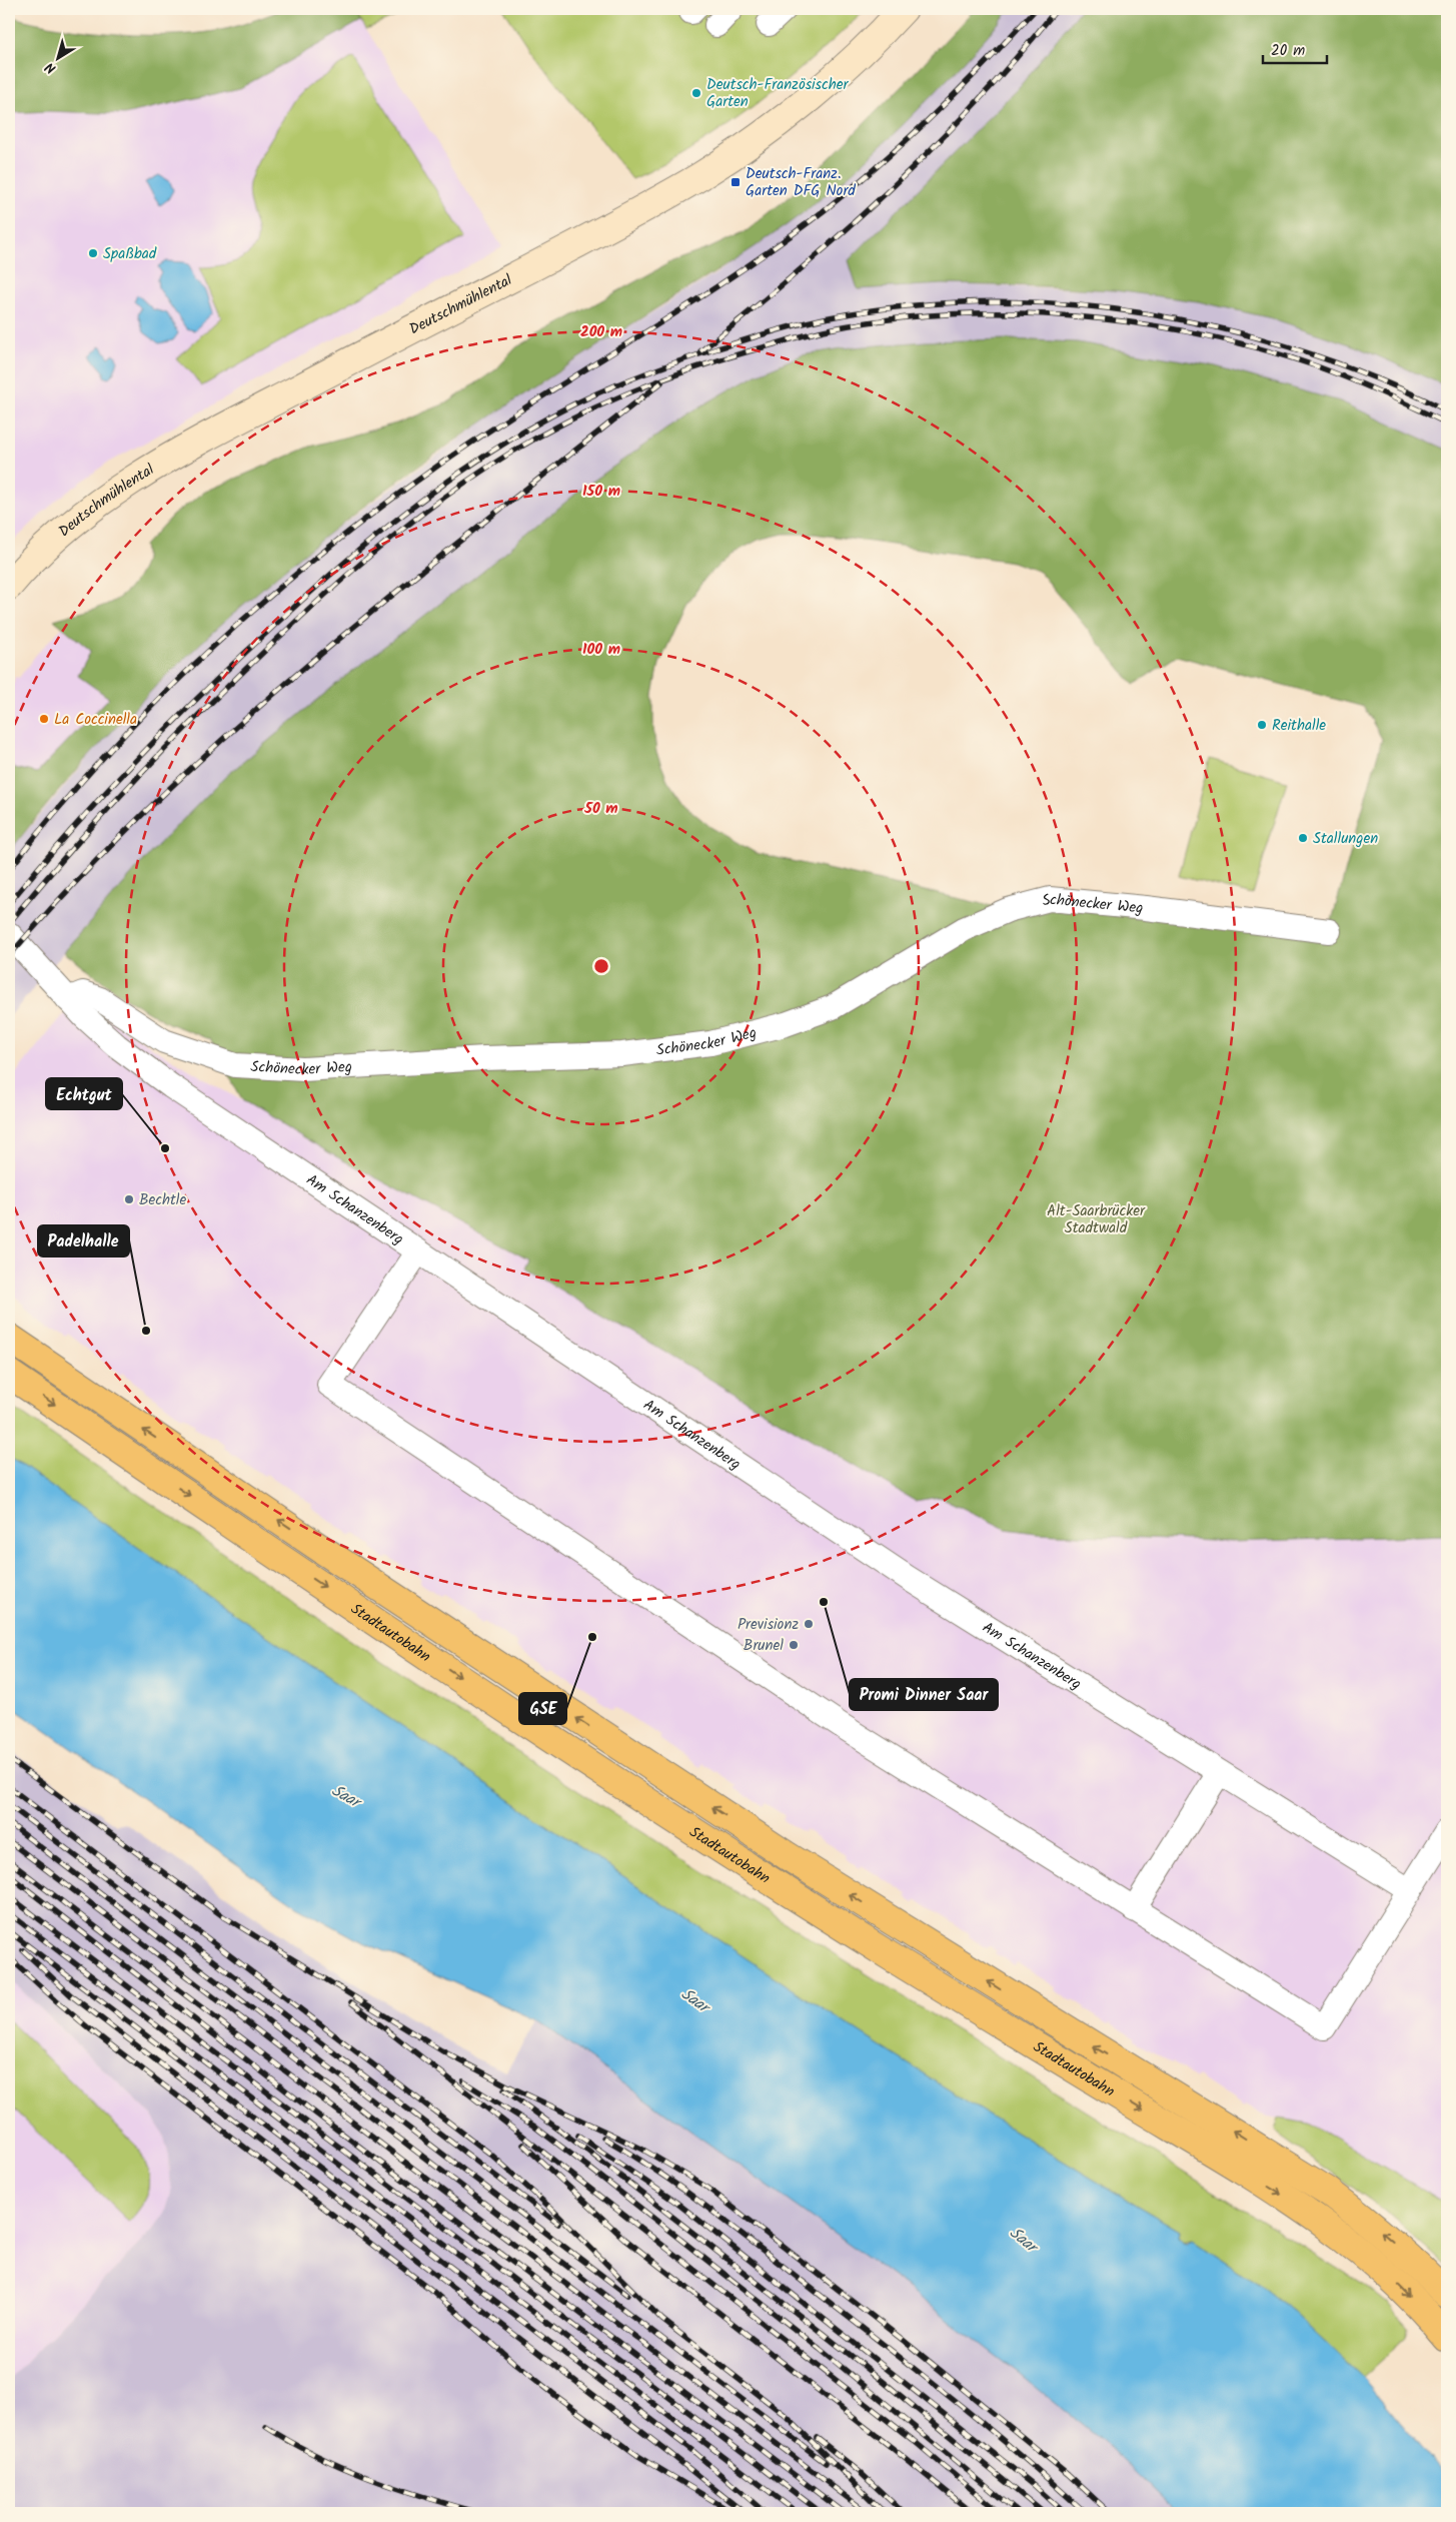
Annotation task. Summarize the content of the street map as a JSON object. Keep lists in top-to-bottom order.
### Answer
{
  "streets": {
    "highway": ["Stadtautobahn"],
    "main road": ["Deutschmühlental"],
    "street": ["Schönecker Weg", "Am Schanzenberg"]
  },
  "crossings": [
    ["Schönecker Weg", "Am Schanzenberg"]
  ],
  "water": ["Saar"],
  "parks": ["Alt-Saarbrücker Stadtwald"],
  "places": {
    "other": [
      "Deutsch-Französischer Garten",
      "Spaßbad",
      "La Coccinella",
      "Reithalle",
      "Stallungen",
      "Echtgut",
      "Bechtle",
      "Padelhalle",
      "Promi Dinner Saar",
      "Previsionz",
      "GSE",
      "Brunel"
    ],
    "transit": ["Deutsch-Franz. Garten DFG Nord"]
  },
  "scale_bar": "20 m",
  "north": "bottom left",
  "rings": [
    "200 m",
    "150 m",
    "100 m",
    "50 m"
  ]
}
